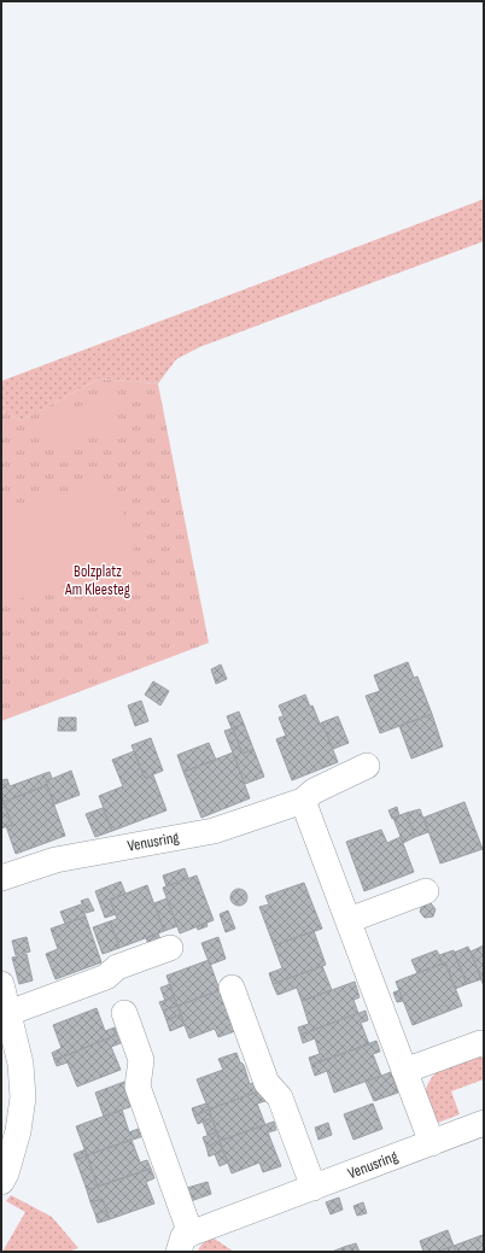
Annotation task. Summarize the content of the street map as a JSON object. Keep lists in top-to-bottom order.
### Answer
{
  "streets": {
    "street": ["Venusring"]
  },
  "parks": ["Bolzplatz Am Kleesteg"]
}
